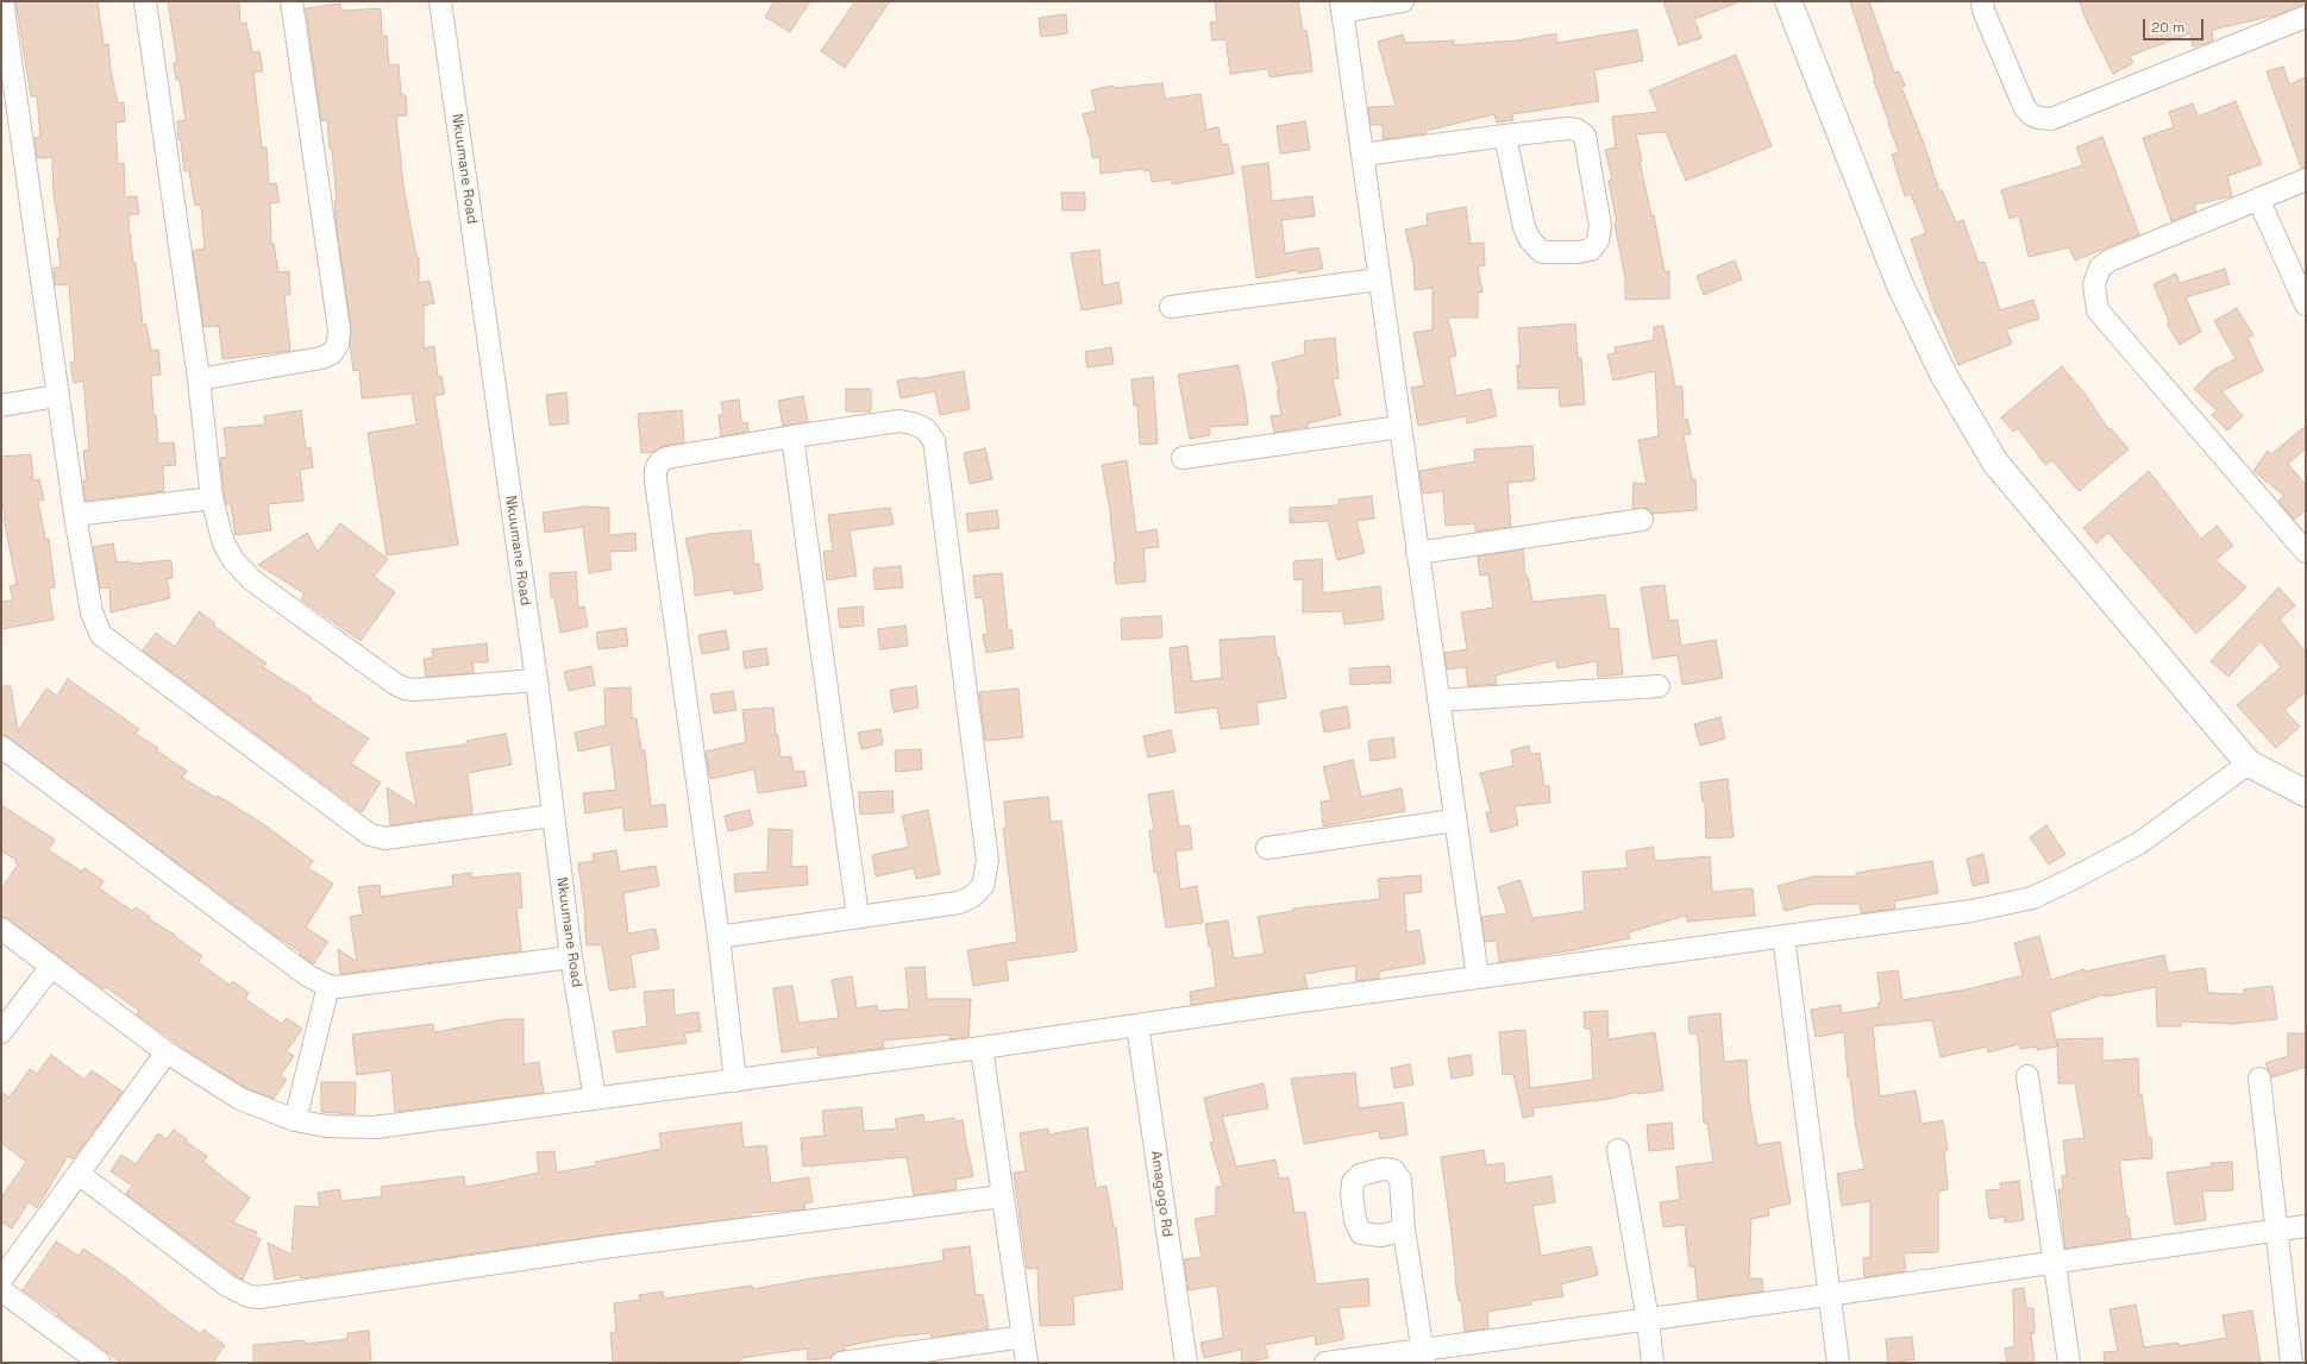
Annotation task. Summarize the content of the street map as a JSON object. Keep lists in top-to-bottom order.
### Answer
{
  "streets": {
    "street": ["Nkuumane Road", "Amagogo Rd"]
  },
  "scale_bar": "20 m"
}
